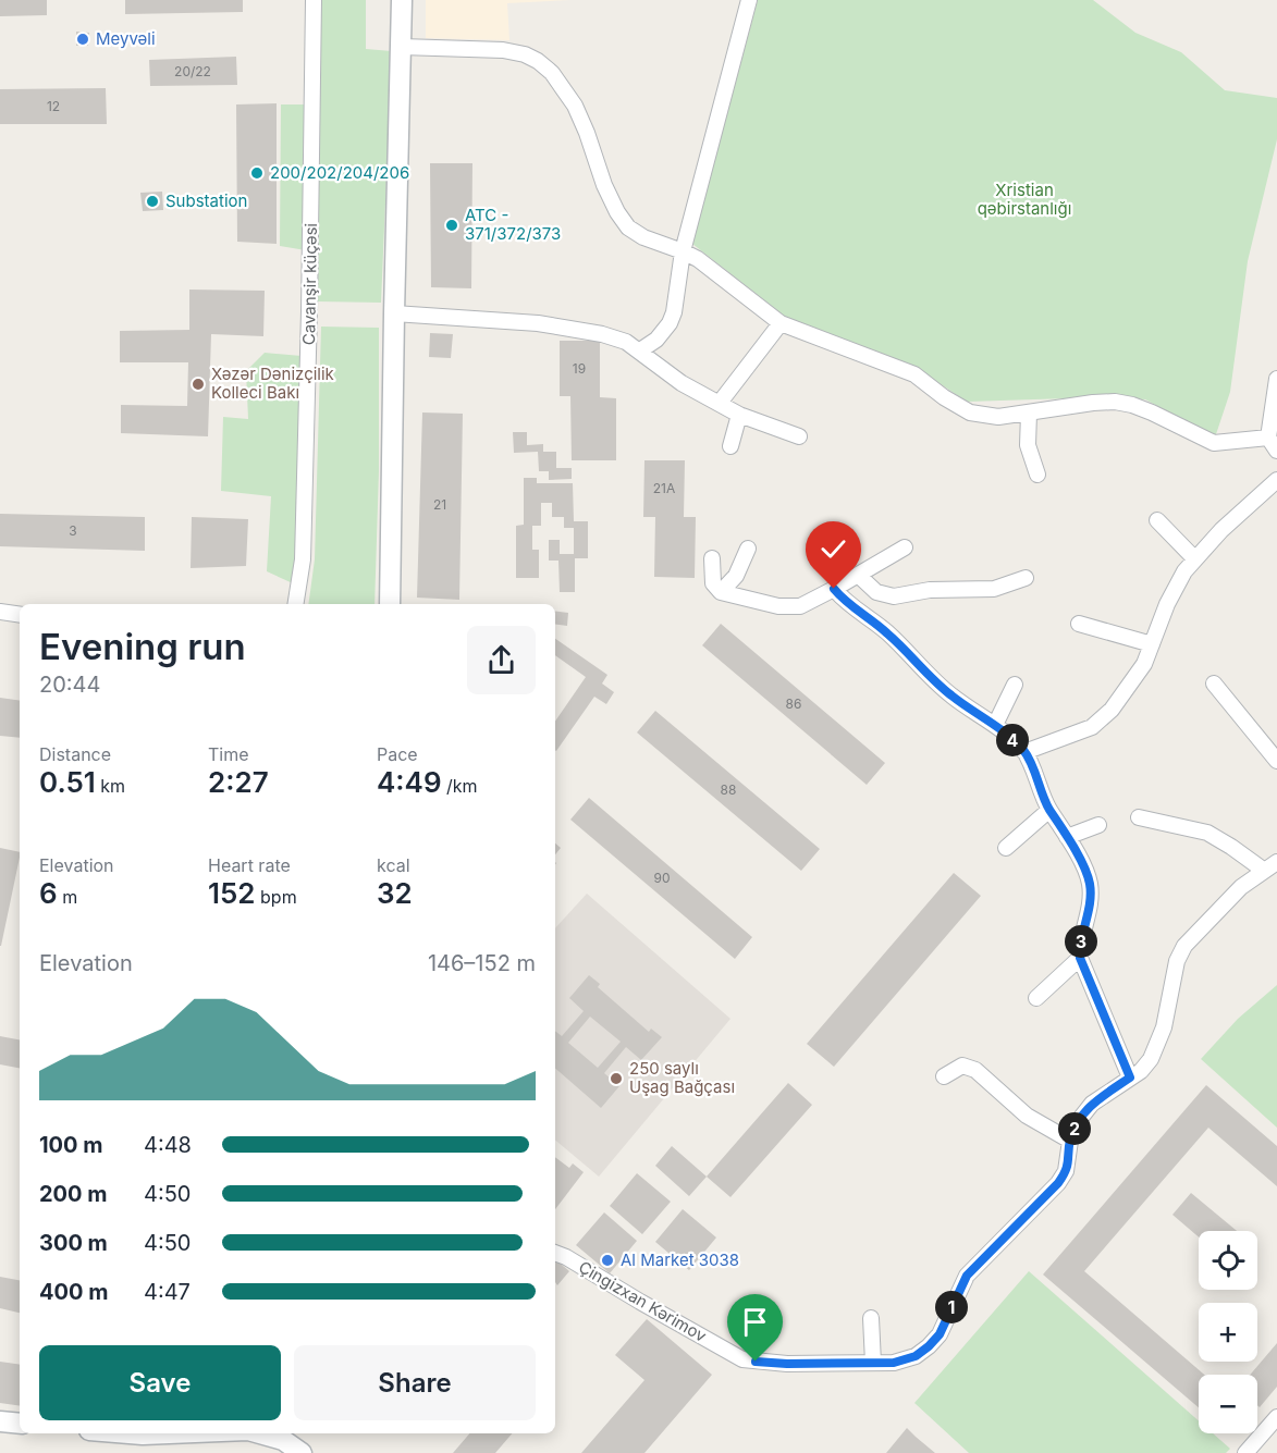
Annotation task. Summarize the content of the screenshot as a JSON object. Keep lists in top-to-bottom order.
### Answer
{
  "streets": {
    "street": ["Cavanşir küçəsi", "Çingizxan Kərimov"]
  },
  "parks": ["Xristian qəbirstanlığı"],
  "places": [
    "Meyvəli",
    "200/202/204/206",
    "Substation",
    "ATC - 371/372/373",
    "Xəzər Dənizçilik Kolleci Bakı",
    "250 saylı Uşag Bağçası",
    "Al Market 3038"
  ],
  "house_numbers": [
    "20/22",
    "12",
    "19",
    "21A",
    "21",
    "3",
    "86",
    "88",
    "90"
  ],
  "page": {
    "heading": ["Evening run", "20:44"],
    "stats": [
      ["Distance", "0.51 km"],
      ["Time", "2:27"],
      ["Pace", "4:49 /km"],
      ["Elevation", "6 m"],
      ["Heart rate", "152 bpm"],
      ["kcal", "32"]
    ],
    "pins": [
      "4",
      "3",
      "2",
      "1"
    ],
    "chart": ["Elevation", "146–152 m"],
    "list": [
      {
        "name": "100 m",
        "note": "4:48"
      },
      {
        "name": "200 m",
        "note": "4:50"
      },
      {
        "name": "300 m",
        "note": "4:50"
      },
      {
        "name": "400 m",
        "note": "4:47"
      }
    ],
    "map_buttons": ["+", "−"],
    "buttons": ["Save", "Share"]
  }
}
